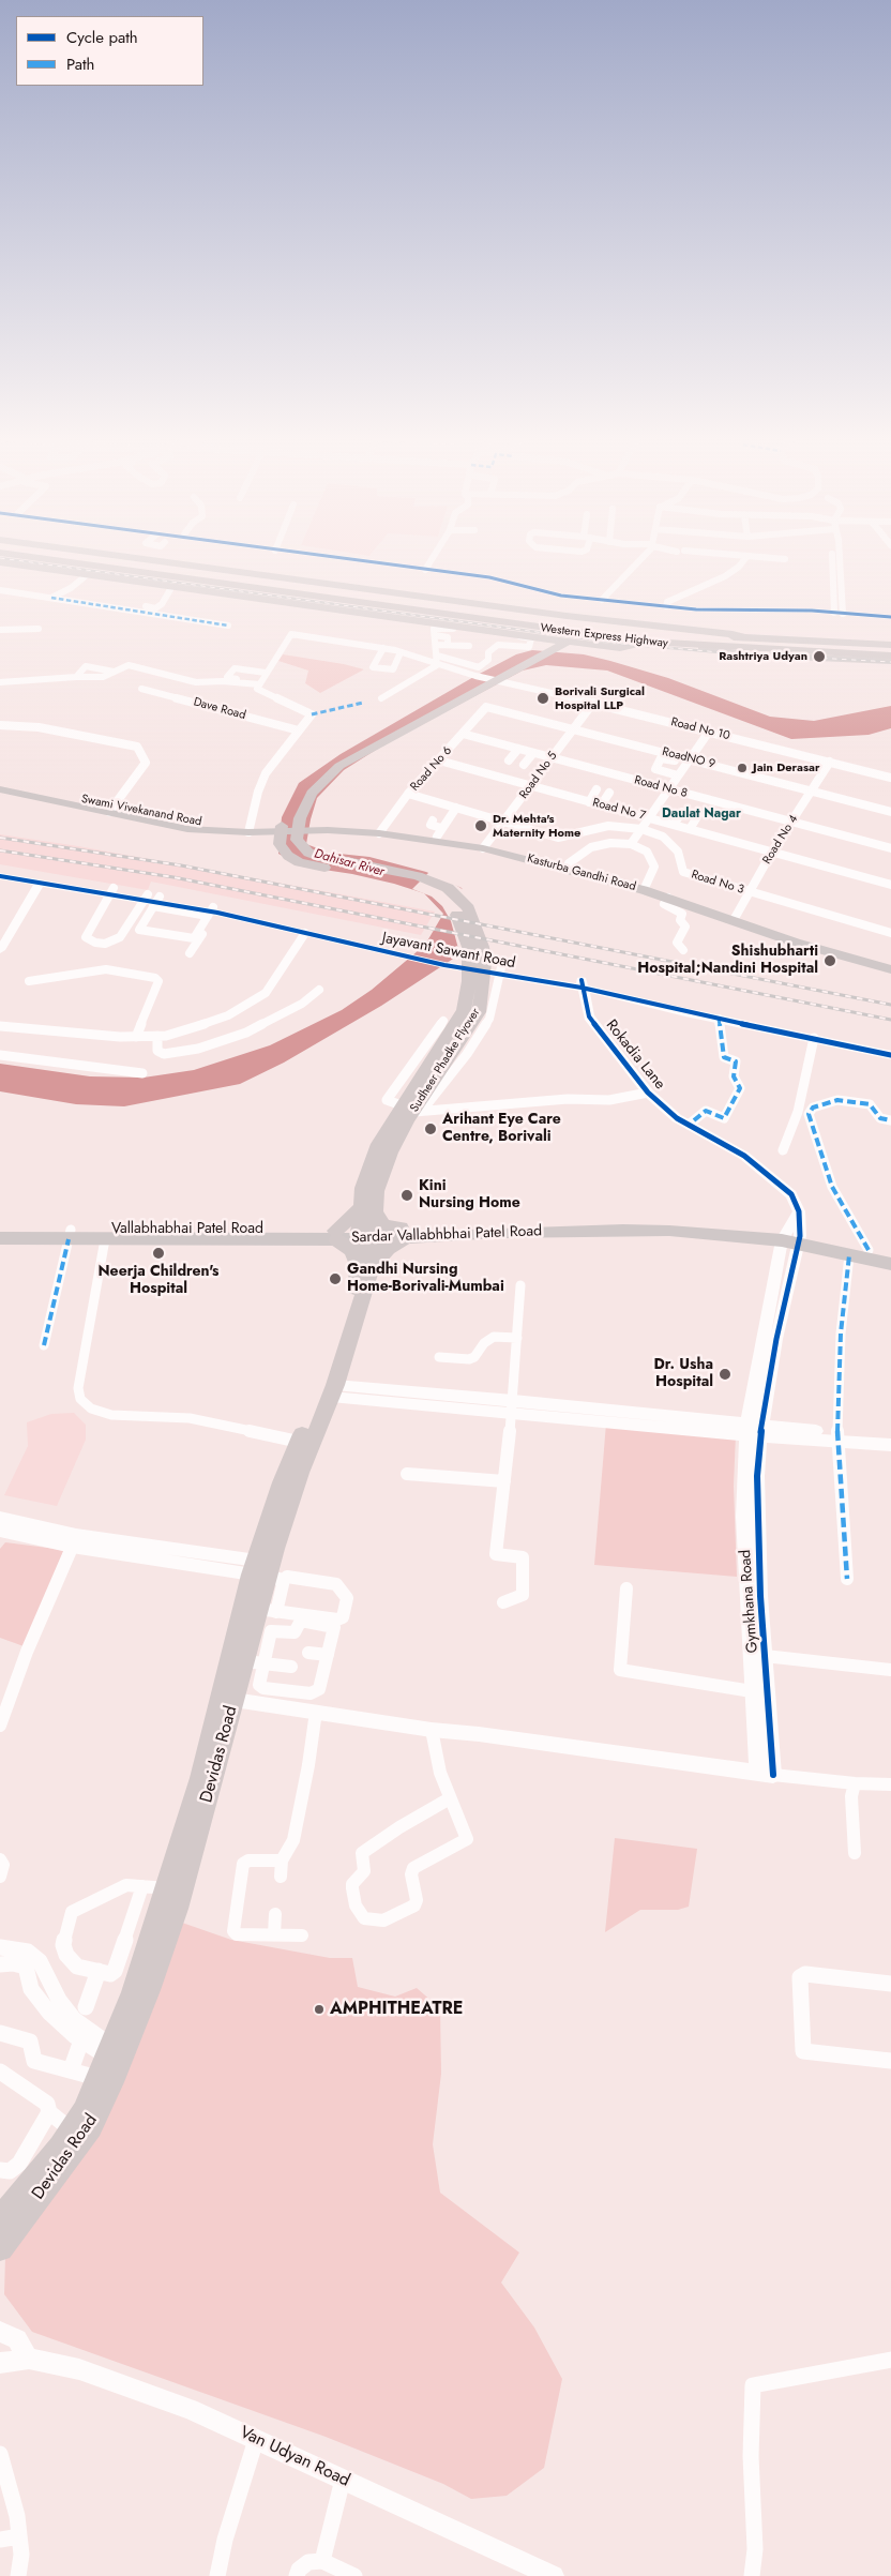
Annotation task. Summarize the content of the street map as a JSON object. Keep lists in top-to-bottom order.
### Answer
{
  "streets": {
    "highway": ["Western Express Highway"],
    "main road": [
      "Swami Vivekanand Road",
      "Kasturba Gandhi Road",
      "Sudheer Phadke Flyover",
      "Vallabhabhai Patel Road",
      "Sardar Vallabhbhai Patel Road",
      "Devidas Road"
    ],
    "street": [
      "Dave Road",
      "Road No 10",
      "RoadNO 9",
      "Road No 6",
      "Road No 5",
      "Road No 8",
      "Road No 7",
      "Road No 4",
      "Road No 3",
      "Jayavant Sawant Road",
      "Rokadia Lane",
      "Gymkhana Road",
      "Van Udyan Road"
    ]
  },
  "crossings": [
    ["Road No 10", "Road No 5"],
    ["Road No 10", "Road No 4"],
    ["RoadNO 9", "Road No 6"],
    ["RoadNO 9", "Road No 5"],
    ["RoadNO 9", "Road No 4"],
    ["Road No 6", "Road No 8"],
    ["Road No 6", "Road No 7"],
    ["Road No 6", "Kasturba Gandhi Road"],
    ["Road No 6", "Road No 3"],
    ["Road No 5", "Road No 8"],
    ["Road No 5", "Road No 7"],
    ["Road No 5", "Kasturba Gandhi Road"],
    ["Road No 5", "Road No 3"],
    ["Road No 8", "Road No 4"],
    ["Swami Vivekanand Road", "Kasturba Gandhi Road"],
    ["Road No 4", "Kasturba Gandhi Road"],
    ["Road No 4", "Road No 3"],
    ["Jayavant Sawant Road", "Rokadia Lane"],
    ["Rokadia Lane", "Sardar Vallabhbhai Patel Road"],
    ["Sudheer Phadke Flyover", "Sardar Vallabhbhai Patel Road"],
    ["Sudheer Phadke Flyover", "Devidas Road"],
    ["Vallabhabhai Patel Road", "Sardar Vallabhbhai Patel Road"],
    ["Sardar Vallabhbhai Patel Road", "Devidas Road"]
  ],
  "districts": ["Daulat Nagar"],
  "water": ["Dahisar River"],
  "places": [
    "Rashtriya Udyan",
    "Borivali Surgical Hospital LLP",
    "Jain Derasar",
    "Dr. Mehta's Maternity Home",
    "Shishubharti Hospital;Nandini Hospital",
    "Arihant Eye Care Centre, Borivali",
    "Kini Nursing Home",
    "Neerja Children's Hospital",
    "Gandhi Nursing Home-Borivali-Mumbai",
    "Dr. Usha Hospital",
    "AMPHITHEATRE"
  ],
  "legend": ["Cycle path", "Path"]
}
